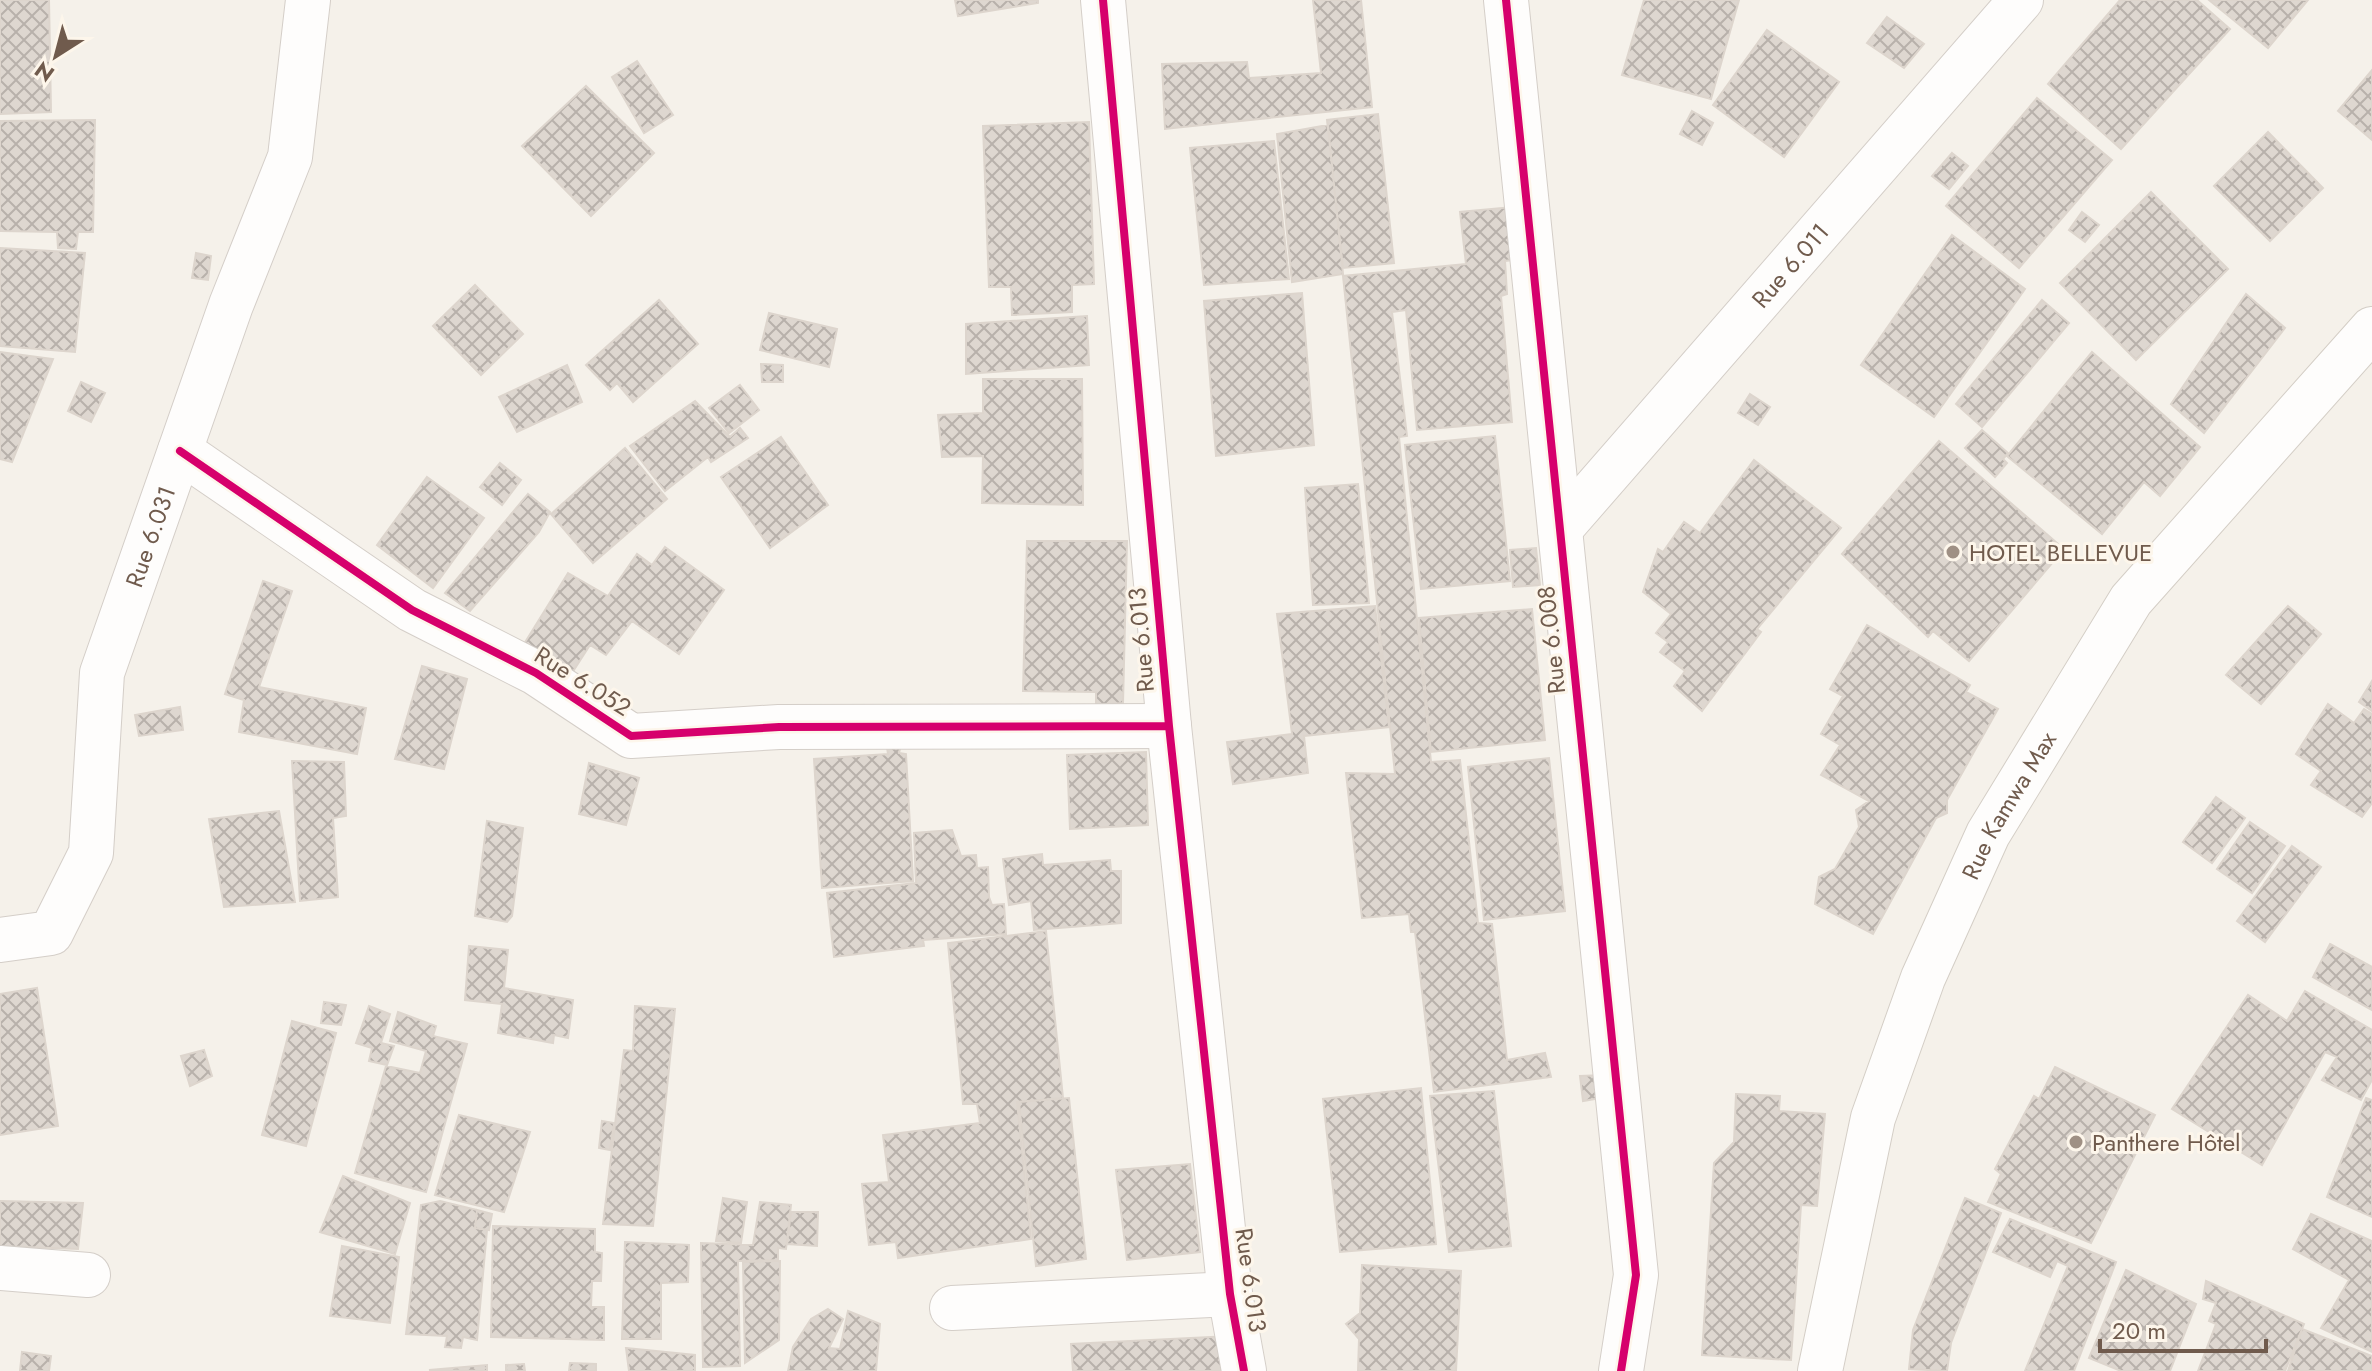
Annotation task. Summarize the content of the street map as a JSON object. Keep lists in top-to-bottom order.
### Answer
{
  "streets": {
    "street": [
      "Rue 6.011",
      "Rue 6.031",
      "Rue 6.013",
      "Rue 6.008",
      "Rue 6.052",
      "Rue Kamwa Max"
    ]
  },
  "crossings": [
    ["Rue 6.011", "Rue 6.008"],
    ["Rue 6.031", "Rue 6.052"],
    ["Rue 6.013", "Rue 6.052"]
  ],
  "places": ["HOTEL BELLEVUE", "Panthere Hôtel"],
  "scale_bar": "20 m",
  "north": "bottom left"
}
